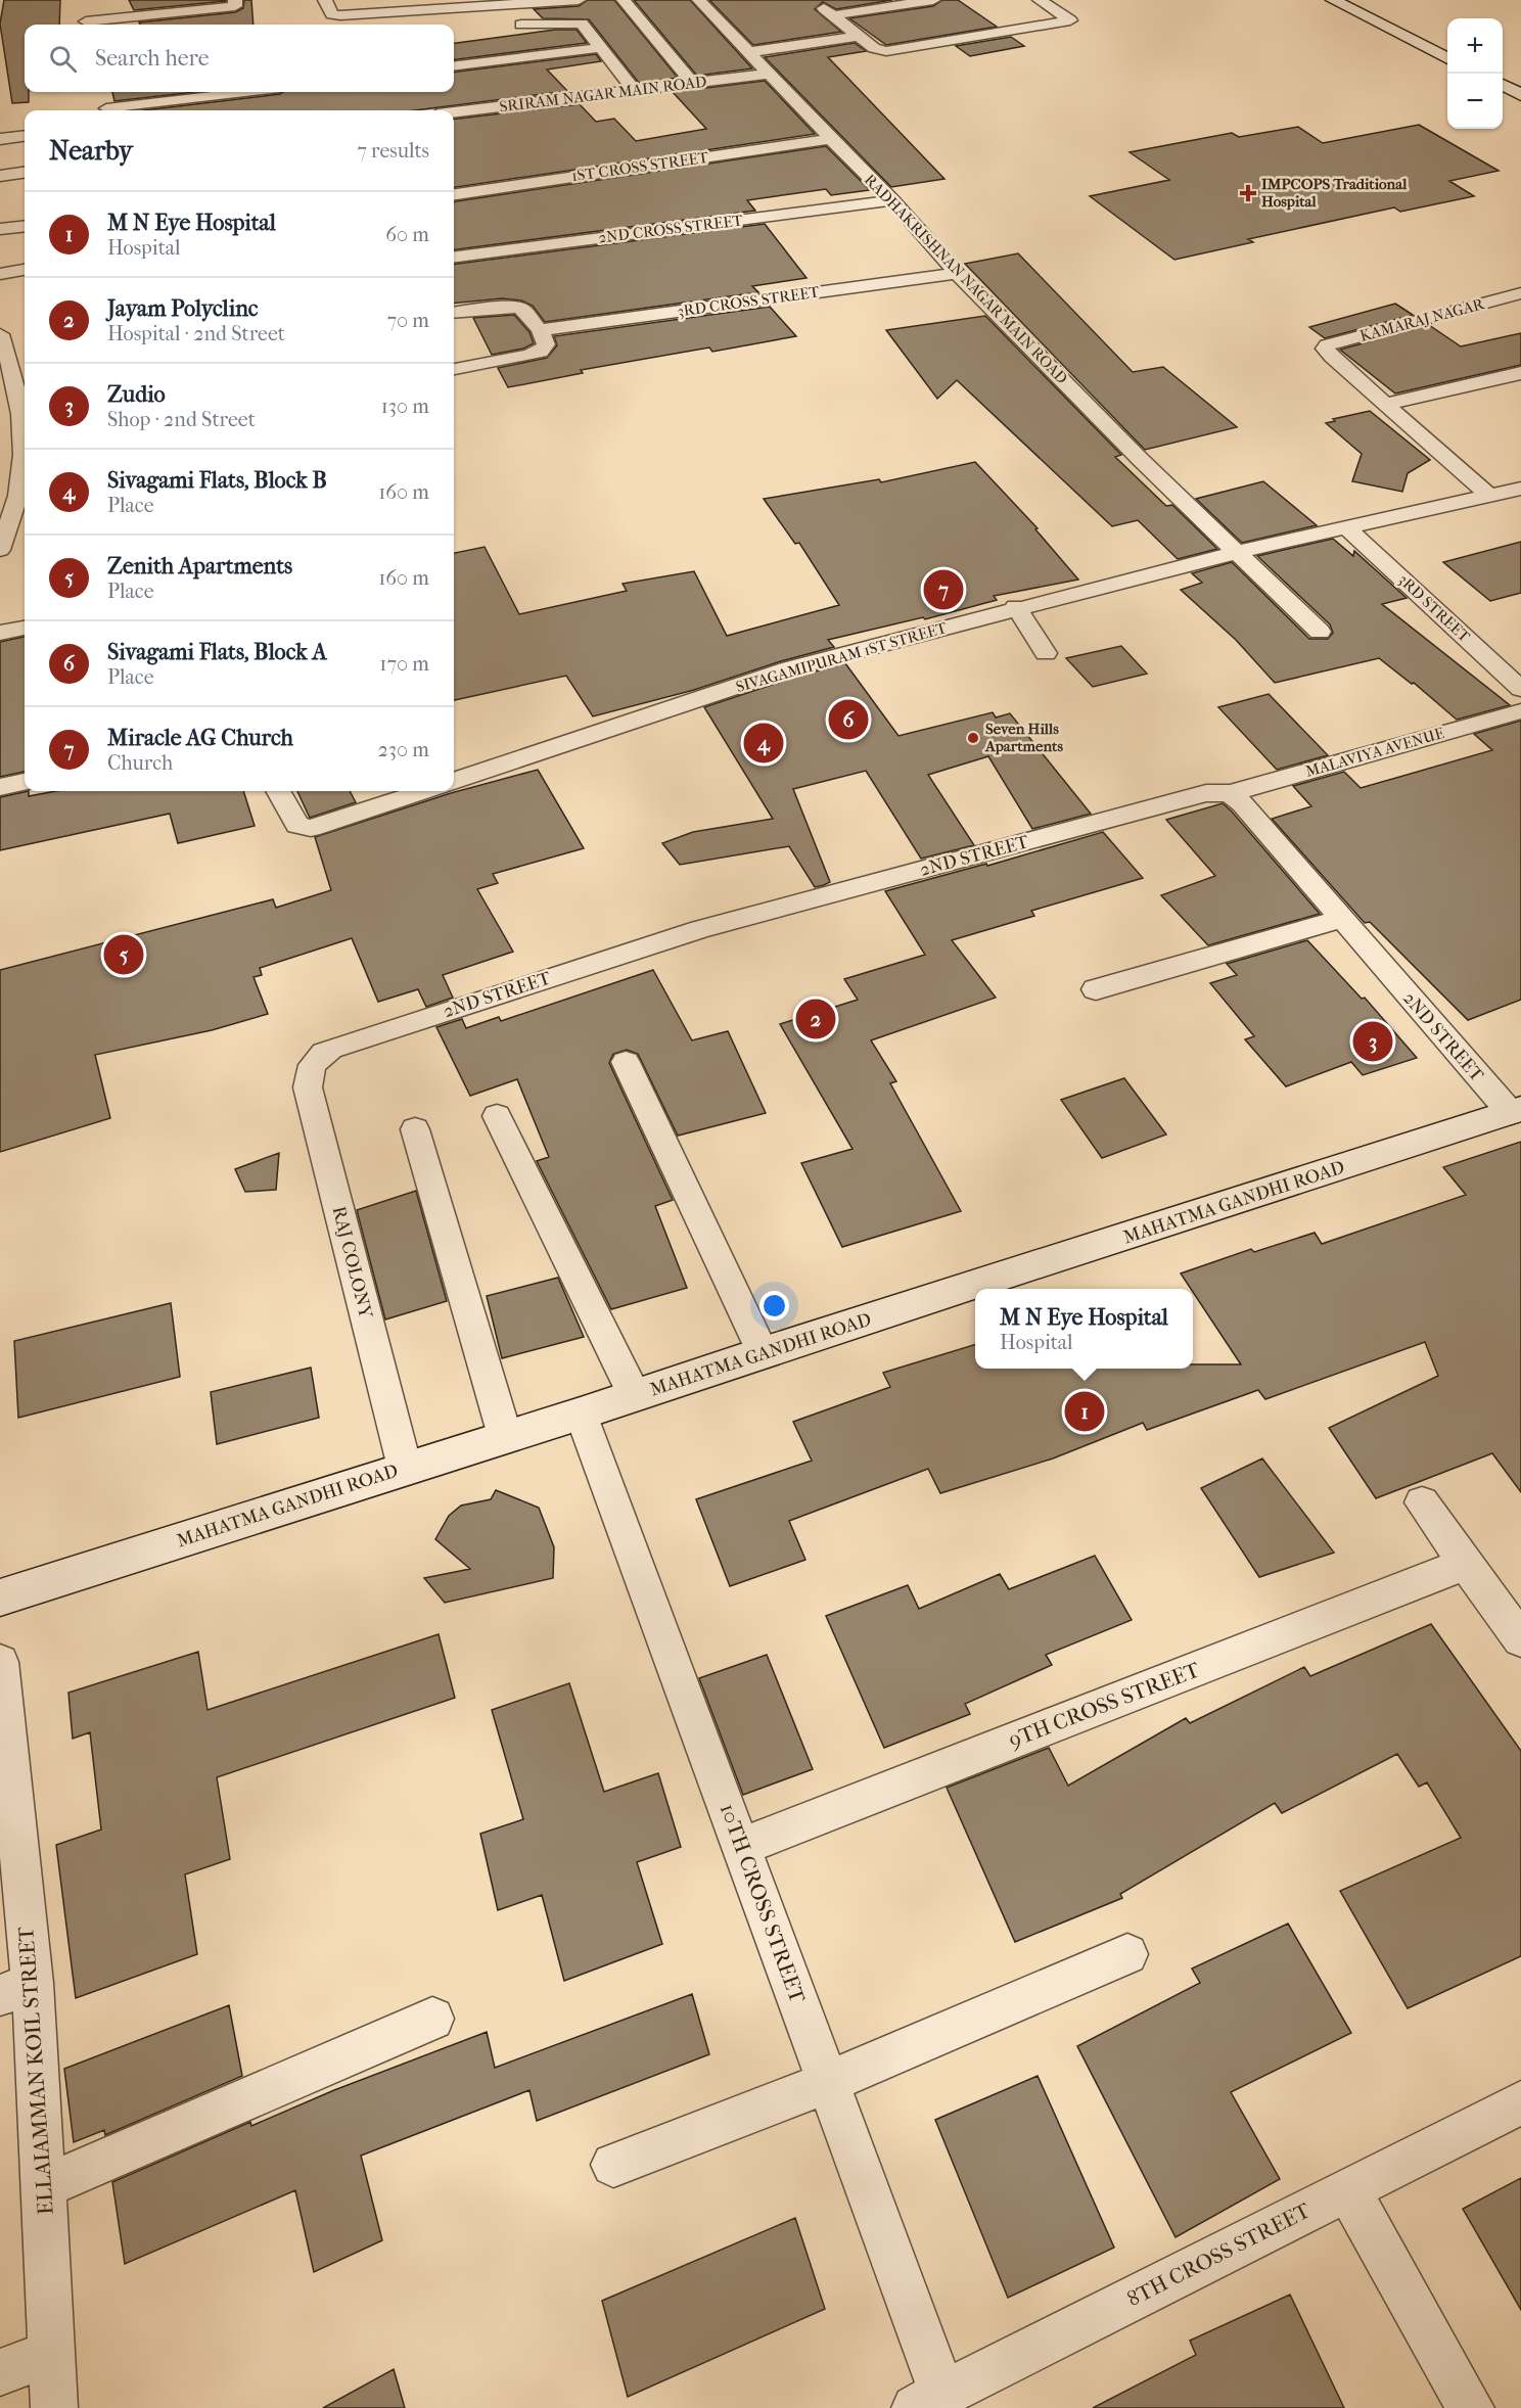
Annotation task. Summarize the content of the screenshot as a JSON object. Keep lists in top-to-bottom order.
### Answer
{
  "streets": {
    "main road": ["MAHATMA GANDHI ROAD"],
    "street": [
      "SRIRAM NAGAR MAIN ROAD",
      "1ST CROSS STREET",
      "2ND CROSS STREET",
      "RADHAKRISHNAN NAGAR MAIN ROAD",
      "3RD CROSS STREET",
      "KAMARAJ NAGAR",
      "3RD STREET",
      "SIVAGAMIPURAM 1ST STREET",
      "MALAVIYA AVENUE",
      "2ND STREET",
      "RAJ COLONY",
      "9TH CROSS STREET",
      "10TH CROSS STREET",
      "ELLAIAMMAN KOIL STREET",
      "8TH CROSS STREET"
    ]
  },
  "crossings": [
    ["SRIRAM NAGAR MAIN ROAD", "RADHAKRISHNAN NAGAR MAIN ROAD"],
    ["1ST CROSS STREET", "RADHAKRISHNAN NAGAR MAIN ROAD"],
    ["2ND CROSS STREET", "RADHAKRISHNAN NAGAR MAIN ROAD"],
    ["RADHAKRISHNAN NAGAR MAIN ROAD", "3RD CROSS STREET"],
    ["RADHAKRISHNAN NAGAR MAIN ROAD", "SIVAGAMIPURAM 1ST STREET"],
    ["3RD STREET", "SIVAGAMIPURAM 1ST STREET"],
    ["MALAVIYA AVENUE", "2ND STREET"],
    ["2ND STREET", "MAHATMA GANDHI ROAD"],
    ["2ND STREET", "RAJ COLONY"],
    ["MAHATMA GANDHI ROAD", "RAJ COLONY"],
    ["MAHATMA GANDHI ROAD", "10TH CROSS STREET"],
    ["9TH CROSS STREET", "10TH CROSS STREET"],
    ["10TH CROSS STREET", "8TH CROSS STREET"]
  ],
  "places": {
    "health": ["IMPCOPS Traditional Hospital"],
    "other": ["Seven Hills Apartments"]
  },
  "page": {
    "map_buttons": ["+", "−"],
    "search": "Search here",
    "heading": ["Nearby", "7 results"],
    "list": [
      {
        "mark": "1",
        "name": "M N Eye Hospital",
        "note": "Hospital",
        "value": "60 m"
      },
      {
        "mark": "2",
        "name": "Jayam Polyclinc",
        "note": "Hospital · 2nd Street",
        "value": "70 m"
      },
      {
        "mark": "3",
        "name": "Zudio",
        "note": "Shop · 2nd Street",
        "value": "130 m"
      },
      {
        "mark": "4",
        "name": "Sivagami Flats, Block B",
        "note": "Place",
        "value": "160 m"
      },
      {
        "mark": "5",
        "name": "Zenith Apartments",
        "note": "Place",
        "value": "160 m"
      },
      {
        "mark": "6",
        "name": "Sivagami Flats, Block A",
        "note": "Place",
        "value": "170 m"
      },
      {
        "mark": "7",
        "name": "Miracle AG Church",
        "note": "Church",
        "value": "230 m"
      }
    ],
    "pins": [
      "7",
      "6",
      "4",
      "5",
      "2",
      "3",
      "1"
    ],
    "popup": ["M N Eye Hospital", "Hospital"]
  }
}
